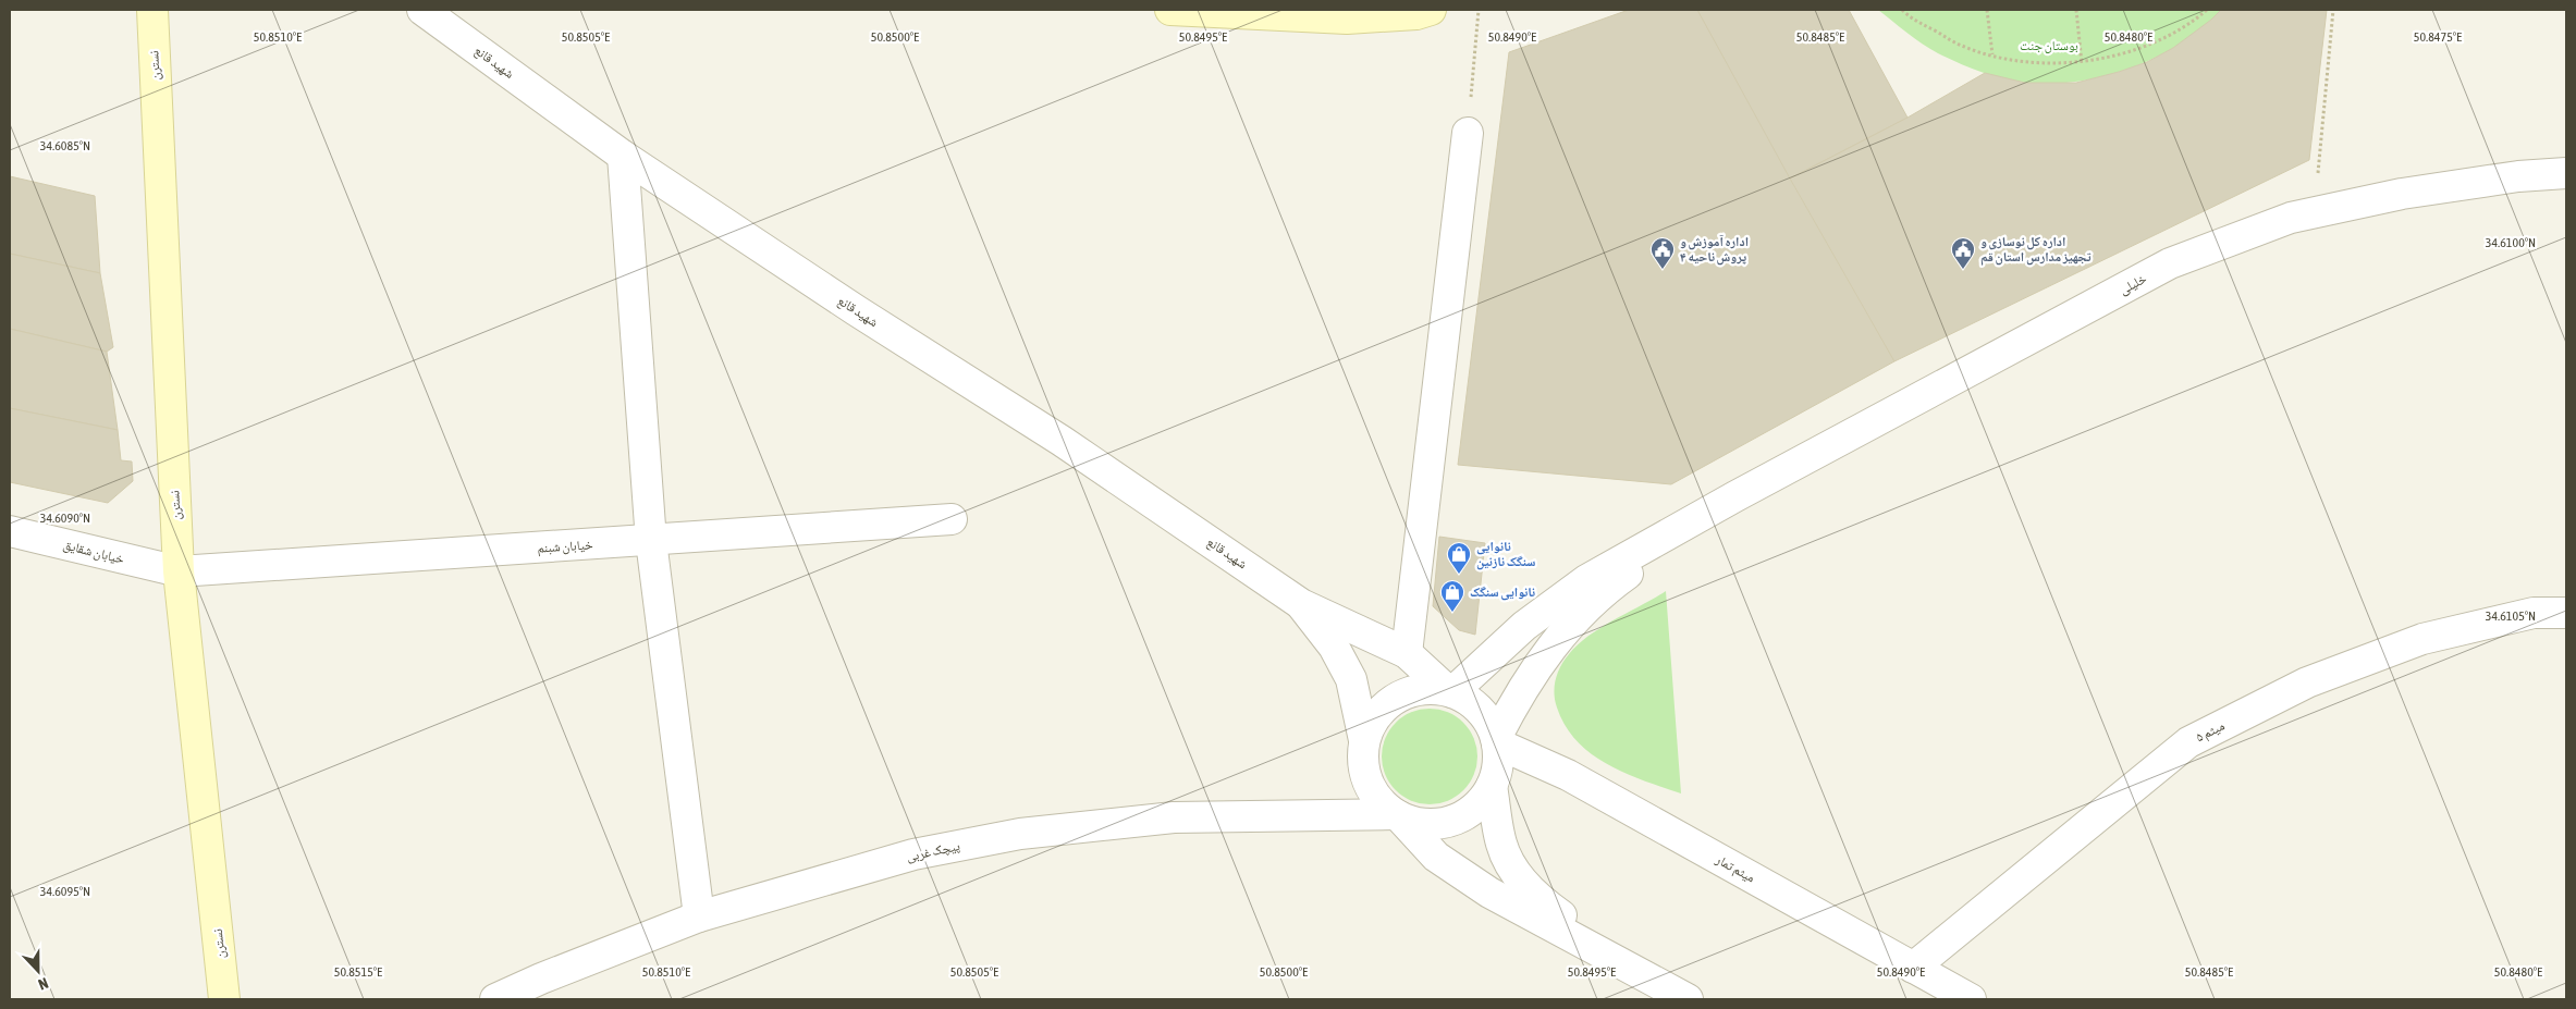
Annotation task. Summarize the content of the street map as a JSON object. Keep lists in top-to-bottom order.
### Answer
{
  "streets": {
    "street": [
      "شهید قانع",
      "نسترن",
      "خلیلی",
      "خیابان شبنم",
      "خیابان شقایق",
      "میثم ۵",
      "پیچک غربی",
      "میثم تمار"
    ]
  },
  "crossings": [
    ["نسترن", "خیابان شبنم"],
    ["نسترن", "خیابان شقایق"],
    ["خیابان شبنم", "خیابان شقایق"],
    ["میثم ۵", "میثم تمار"],
    ["پیچک غربی", "میثم تمار"]
  ],
  "parks": ["بوستان جنت"],
  "places": {
    "public building": ["اداره آموزش و پروش ناحیه ۴", "اداره کل نوسازی و تجهیز مدارس استان قم"],
    "shop": ["نانوایی سنگک نازنین", "نانوایی سنگک"]
  },
  "north": "bottom",
  "coordinates": [
    "50.8505°E",
    "50.8490°E",
    "50.8485°E",
    "50.8480°E",
    "50.8475°E",
    "50.8510°E",
    "50.8500°E",
    "50.8495°E",
    "34.6085°N",
    "34.6100°N",
    "34.6090°N",
    "34.6105°N",
    "34.6095°N",
    "50.8515°E"
  ]
}
